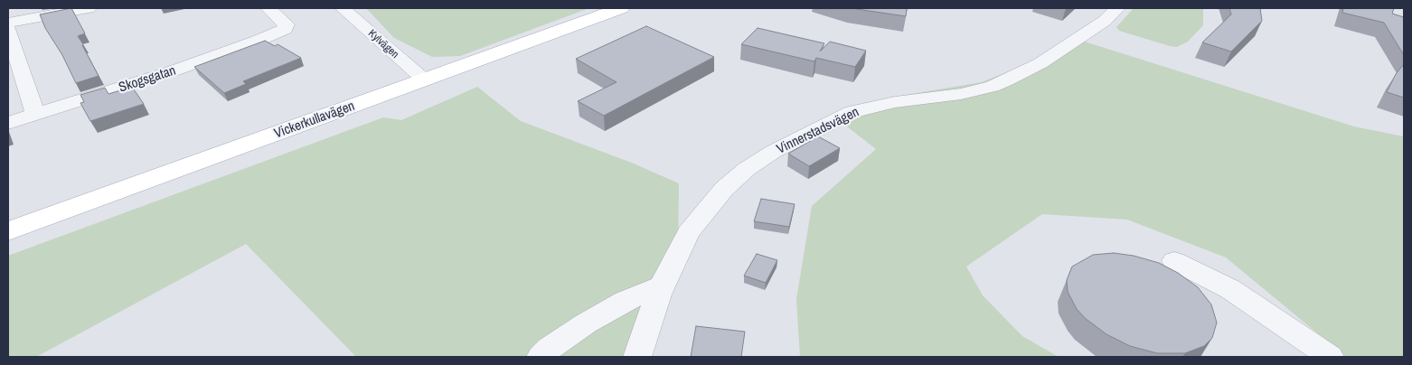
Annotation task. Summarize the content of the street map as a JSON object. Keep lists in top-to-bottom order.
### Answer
{
  "streets": {
    "main road": ["Vickerkullavägen"],
    "street": ["Kylvägen", "Skogsgatan", "Vinnerstadsvägen"]
  },
  "crossings": [
    ["Kylvägen", "Vickerkullavägen"]
  ]
}
